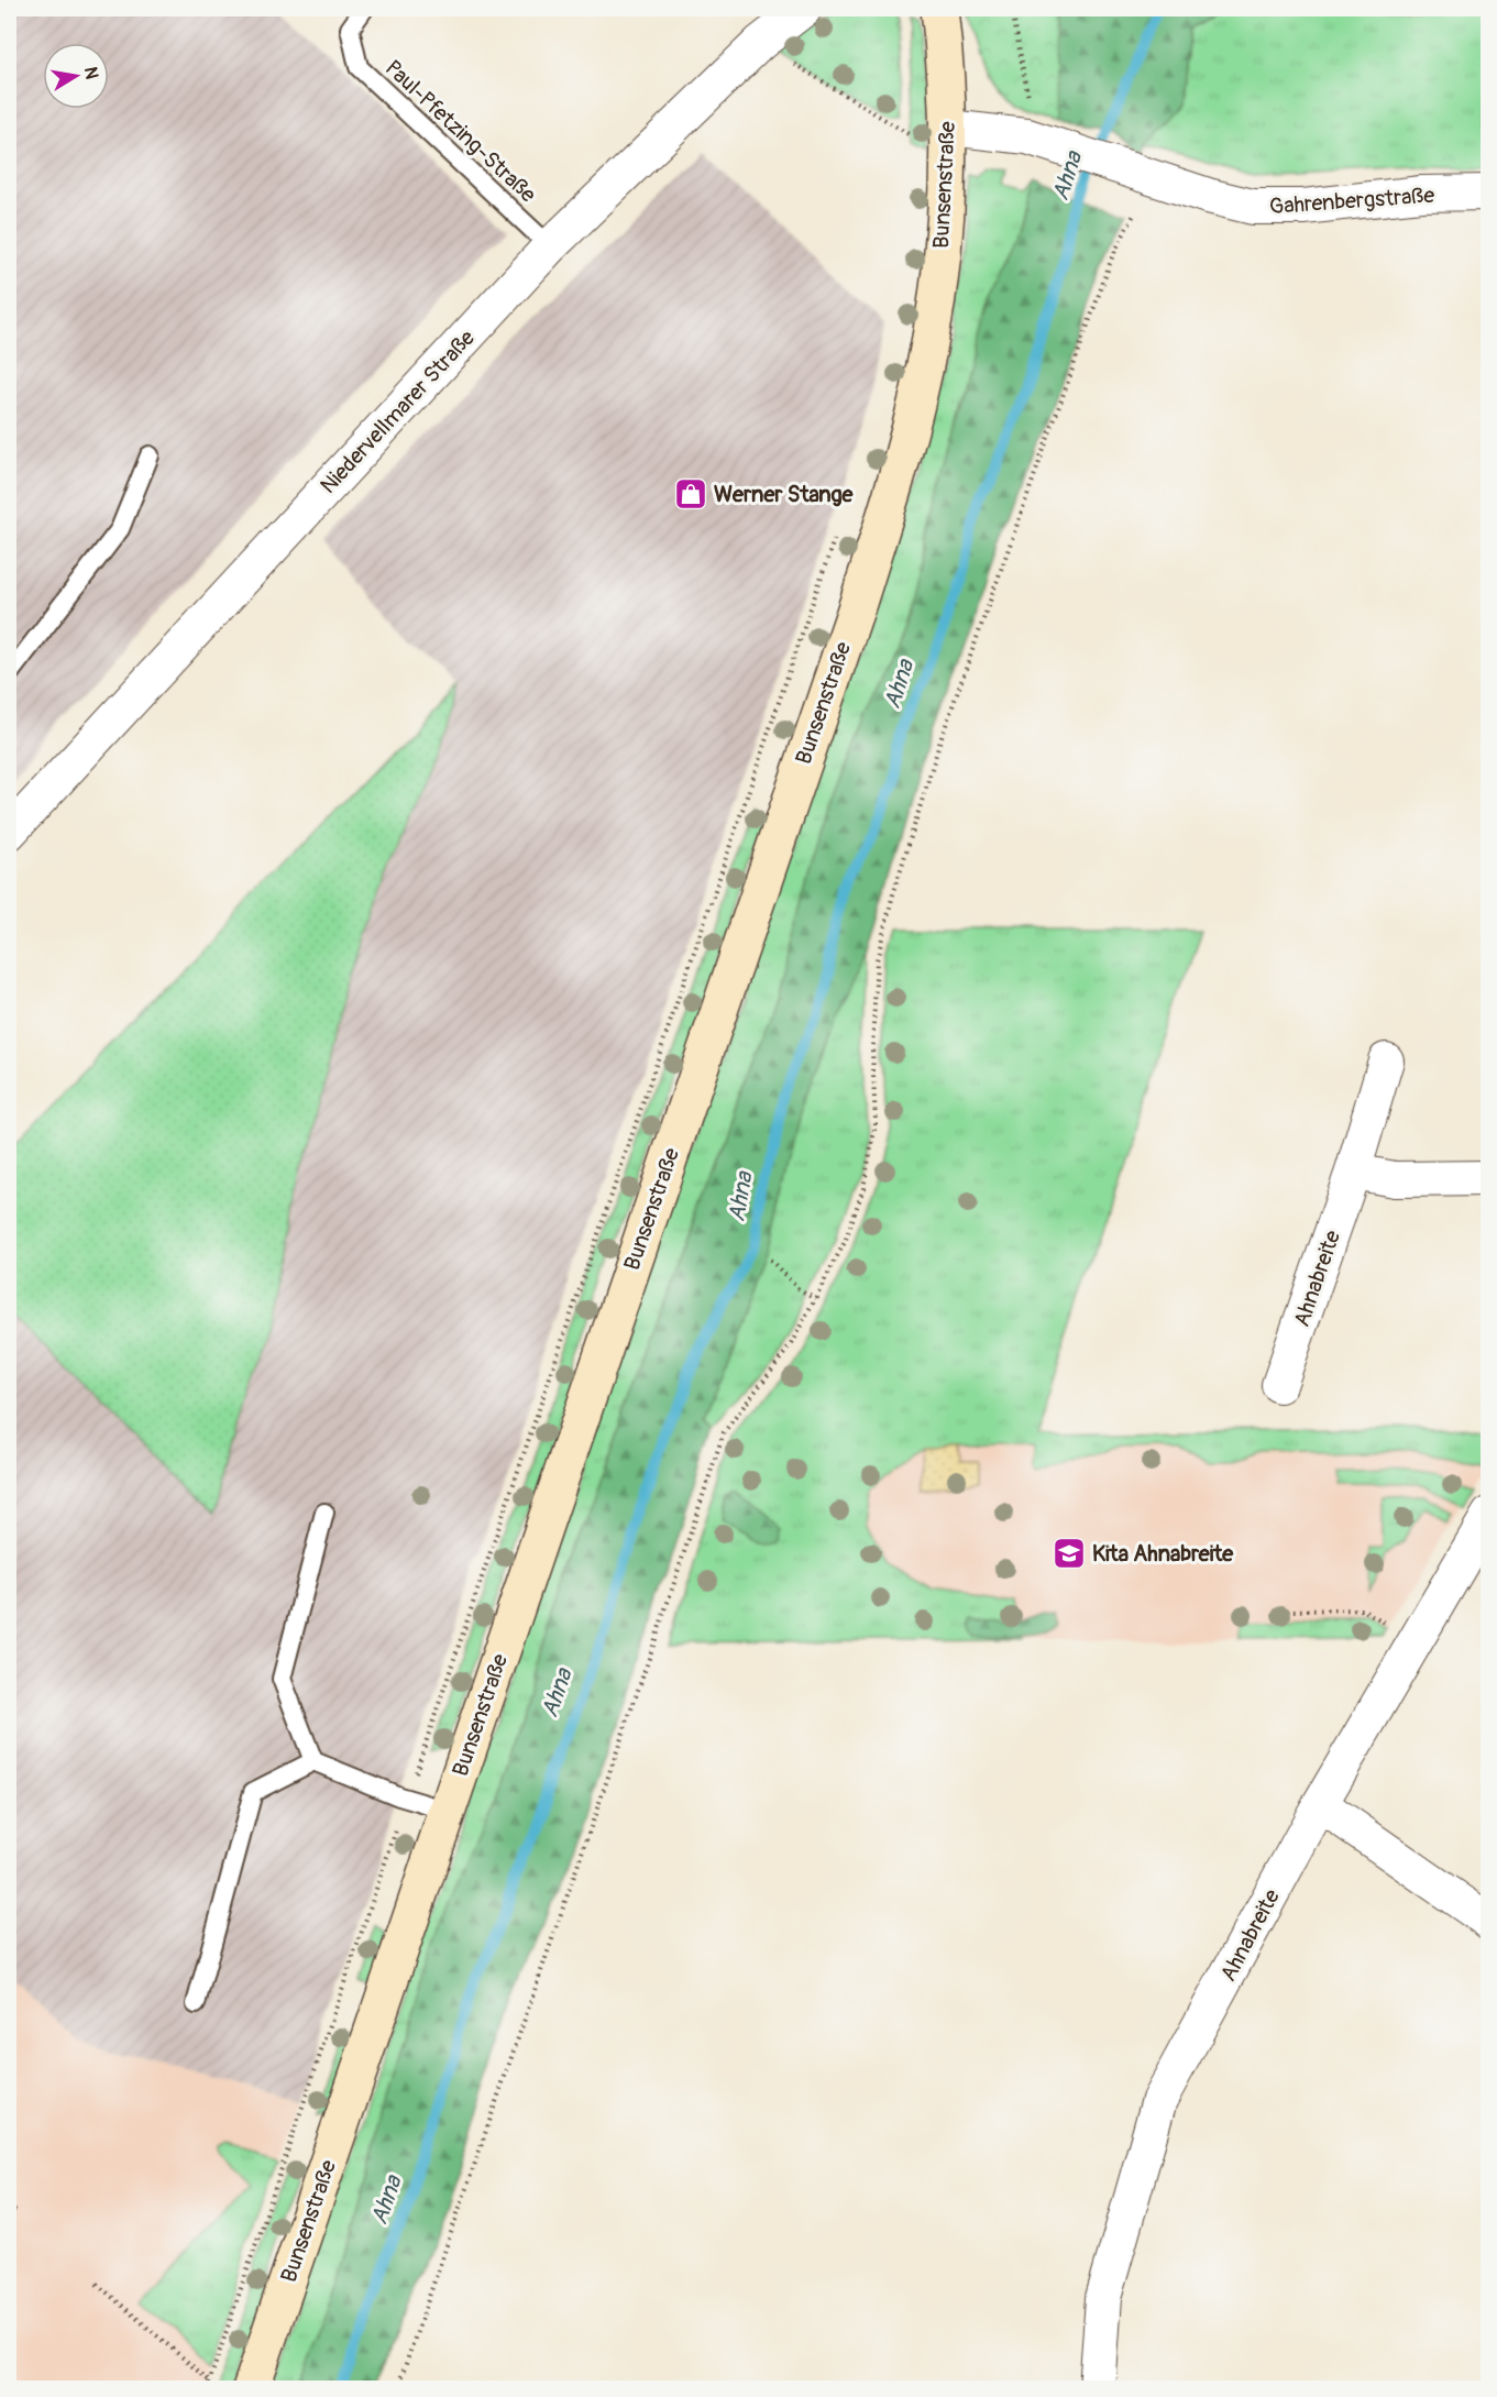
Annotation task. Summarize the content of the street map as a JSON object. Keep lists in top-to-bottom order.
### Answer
{
  "streets": {
    "street": [
      "Bunsenstraße",
      "Gahrenbergstraße",
      "Niedervellmarer Straße",
      "Ahnabreite"
    ],
    "lane": ["Paul-Pfetzing-Straße"]
  },
  "crossings": [
    ["Paul-Pfetzing-Straße", "Niedervellmarer Straße"],
    ["Bunsenstraße", "Gahrenbergstraße"]
  ],
  "water": ["Ahna"],
  "places": {
    "shop": ["Werner Stange"],
    "school or university": ["Kita Ahnabreite"]
  },
  "north": "right"
}
